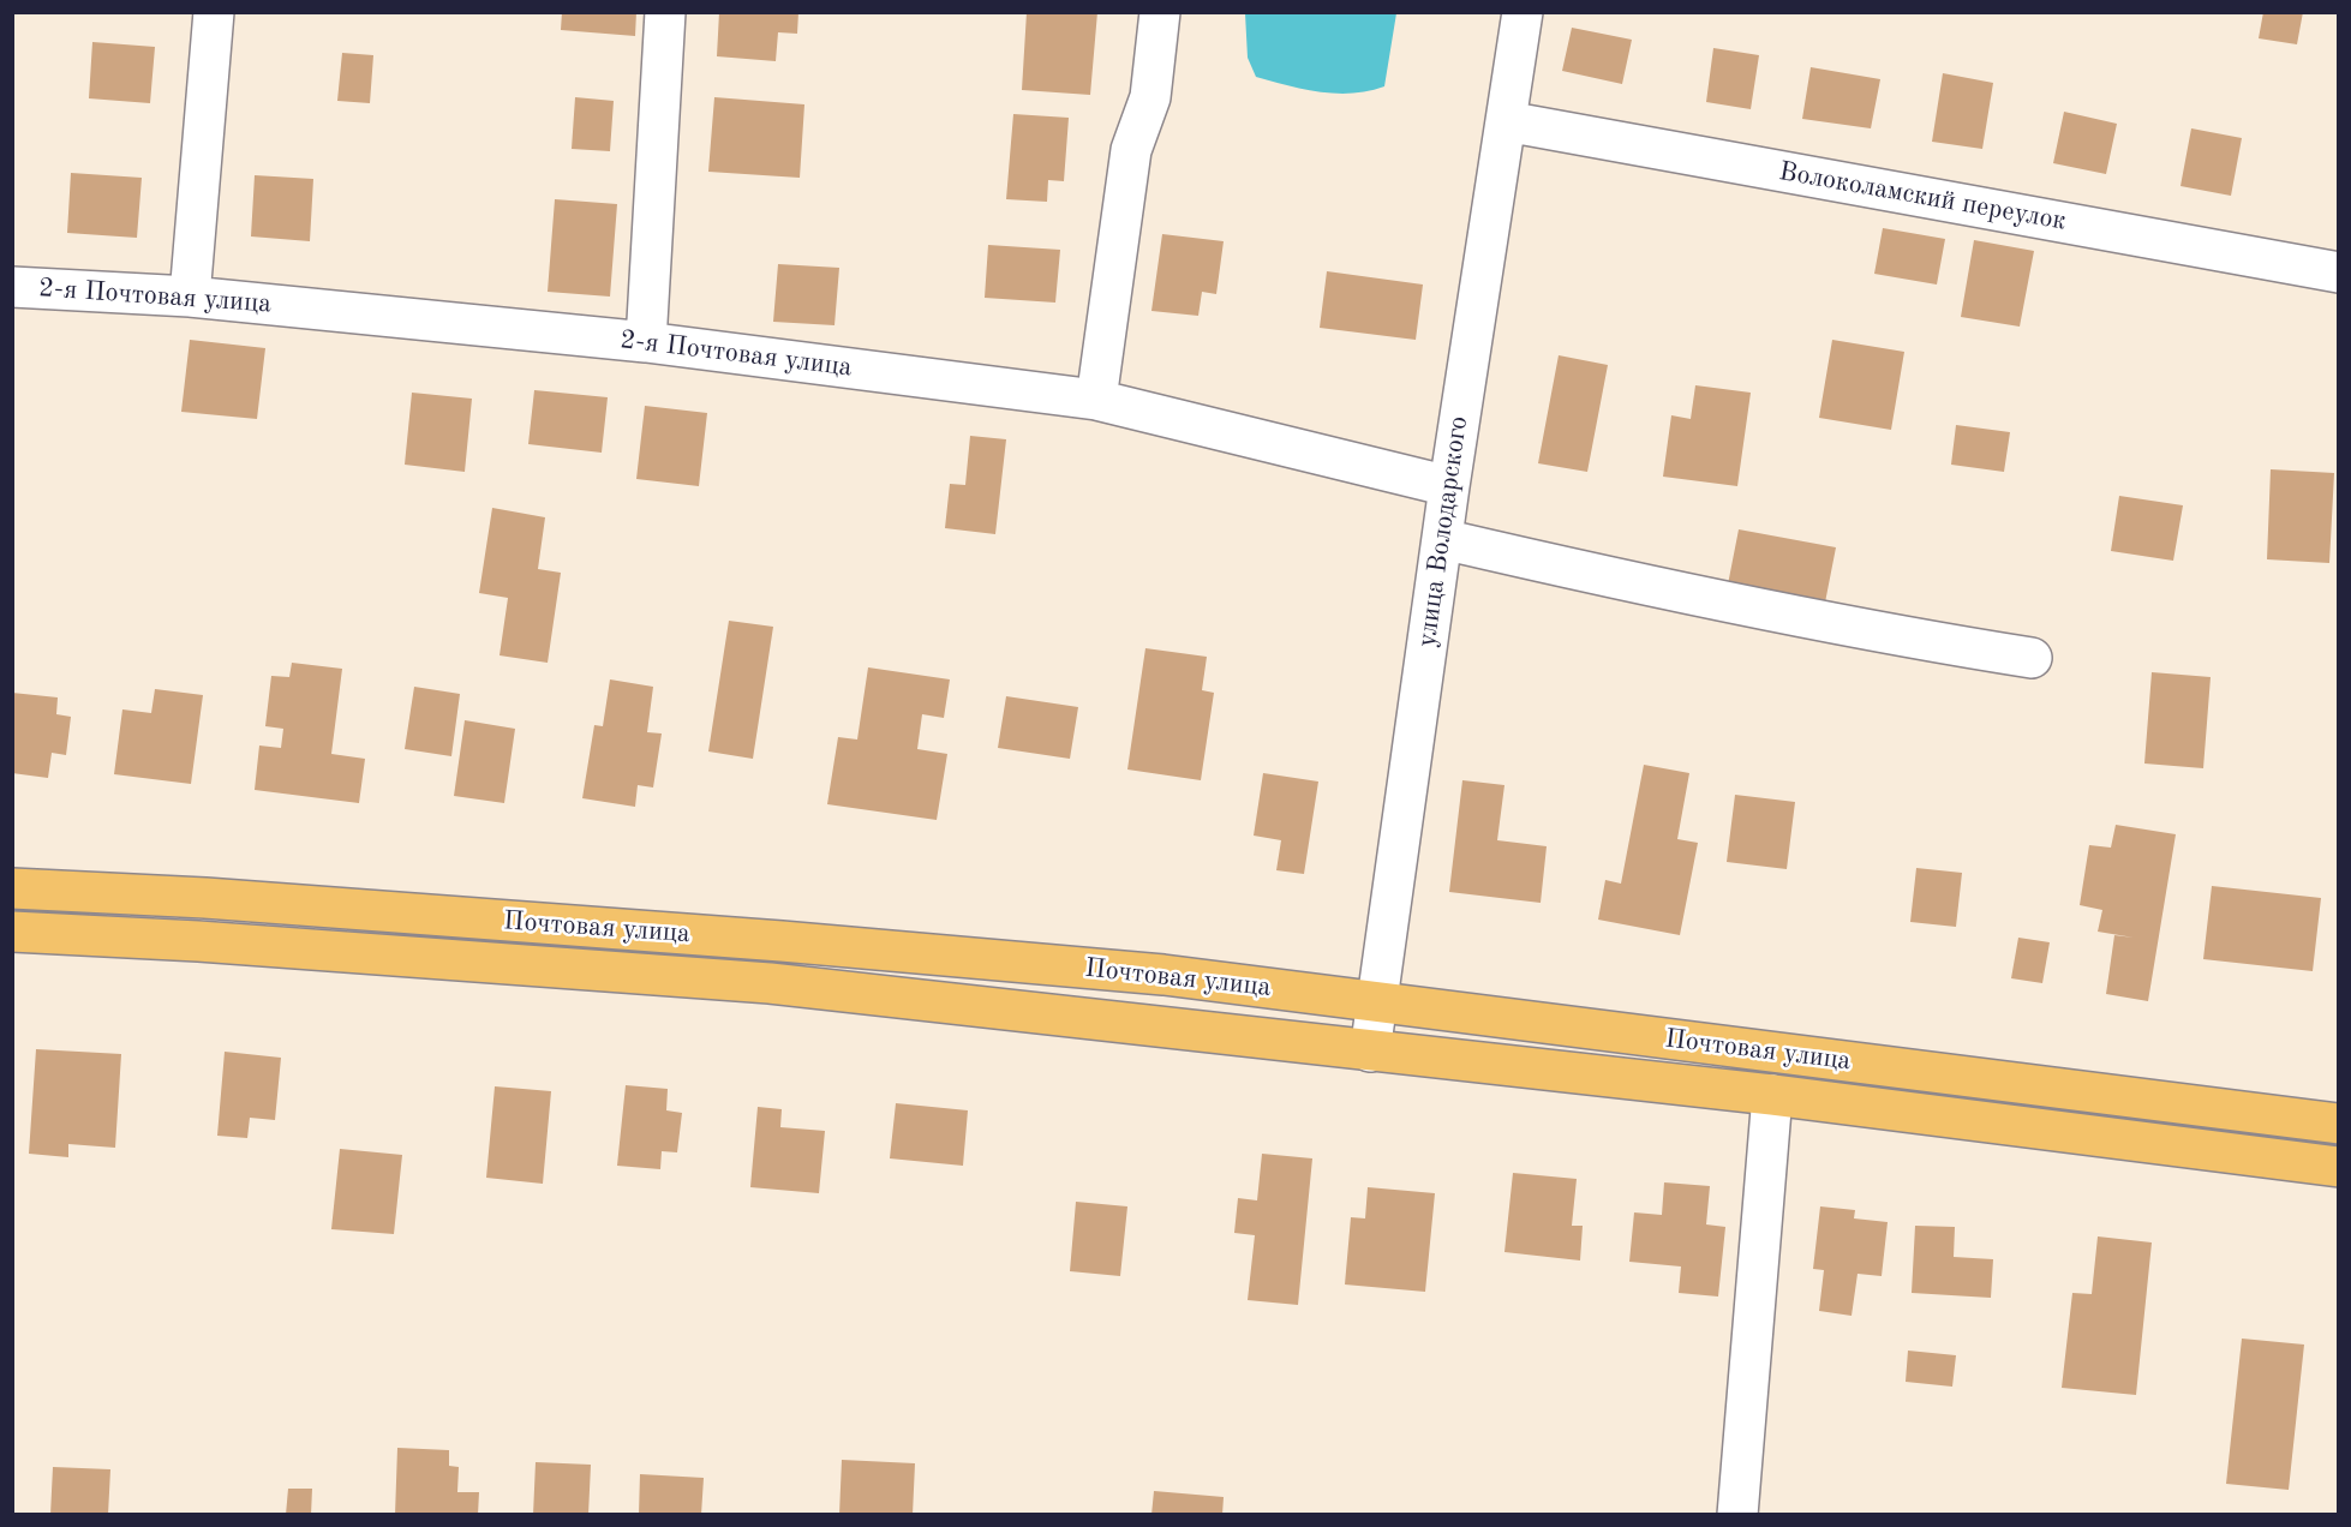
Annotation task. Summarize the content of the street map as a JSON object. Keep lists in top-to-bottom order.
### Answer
{
  "streets": {
    "main road": ["Почтовая улица"],
    "street": ["Волоколамский переулок", "2-я Почтовая улица", "улица Володарского"]
  },
  "crossings": [
    ["Волоколамский переулок", "улица Володарского"],
    ["2-я Почтовая улица", "улица Володарского"],
    ["улица Володарского", "Почтовая улица"]
  ]
}
